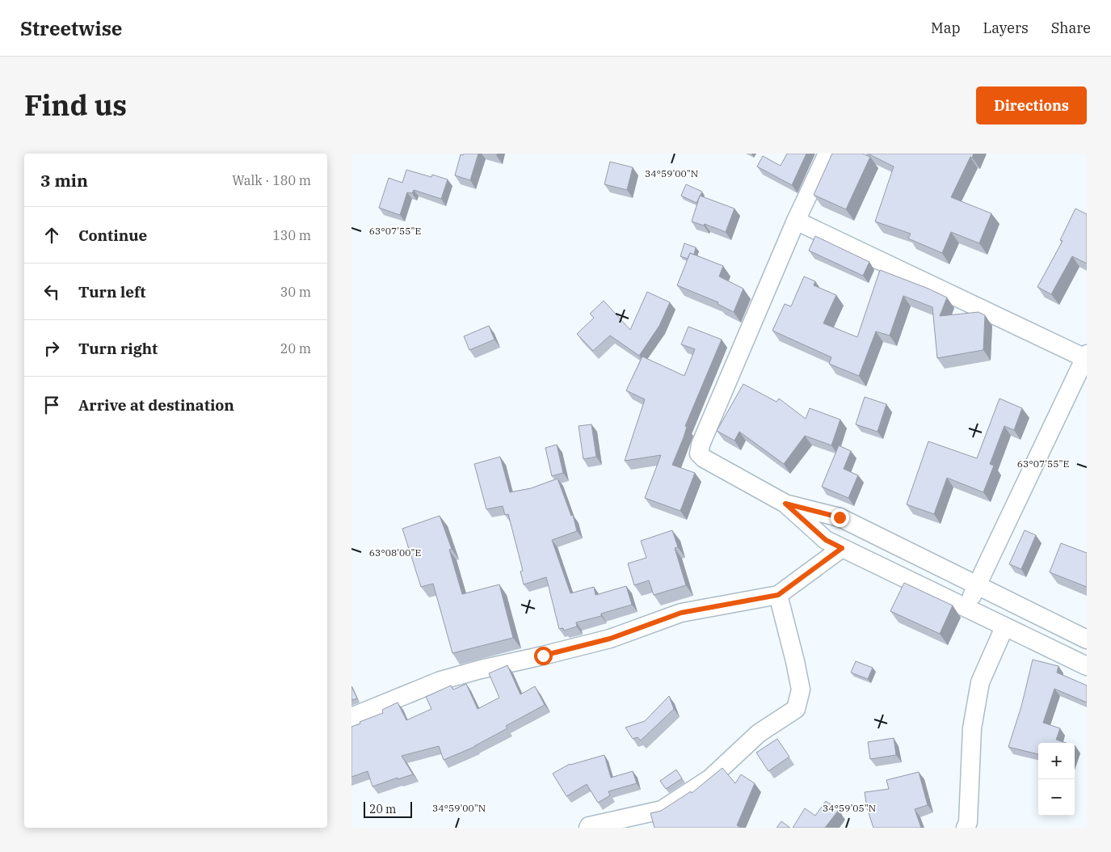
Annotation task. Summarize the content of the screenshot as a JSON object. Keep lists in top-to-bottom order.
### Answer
{
  "scale_bar": "20 m",
  "page": {
    "header": "Streetwise",
    "nav": ["Map", "Layers", "Share"],
    "title": "Find us",
    "buttons": "Directions",
    "heading": ["3 min", "Walk · 180 m"],
    "list": [
      ["Continue", "130 m"],
      ["Turn left", "30 m"],
      ["Turn right", "20 m"],
      "Arrive at destination"
    ],
    "map_buttons": ["+", "−"],
    "scale": "20 m"
  },
  "coordinates": [
    "34°59'00\"N",
    "63°07'55\"E",
    "63°08'00\"E",
    "34°59'05\"N"
  ]
}
